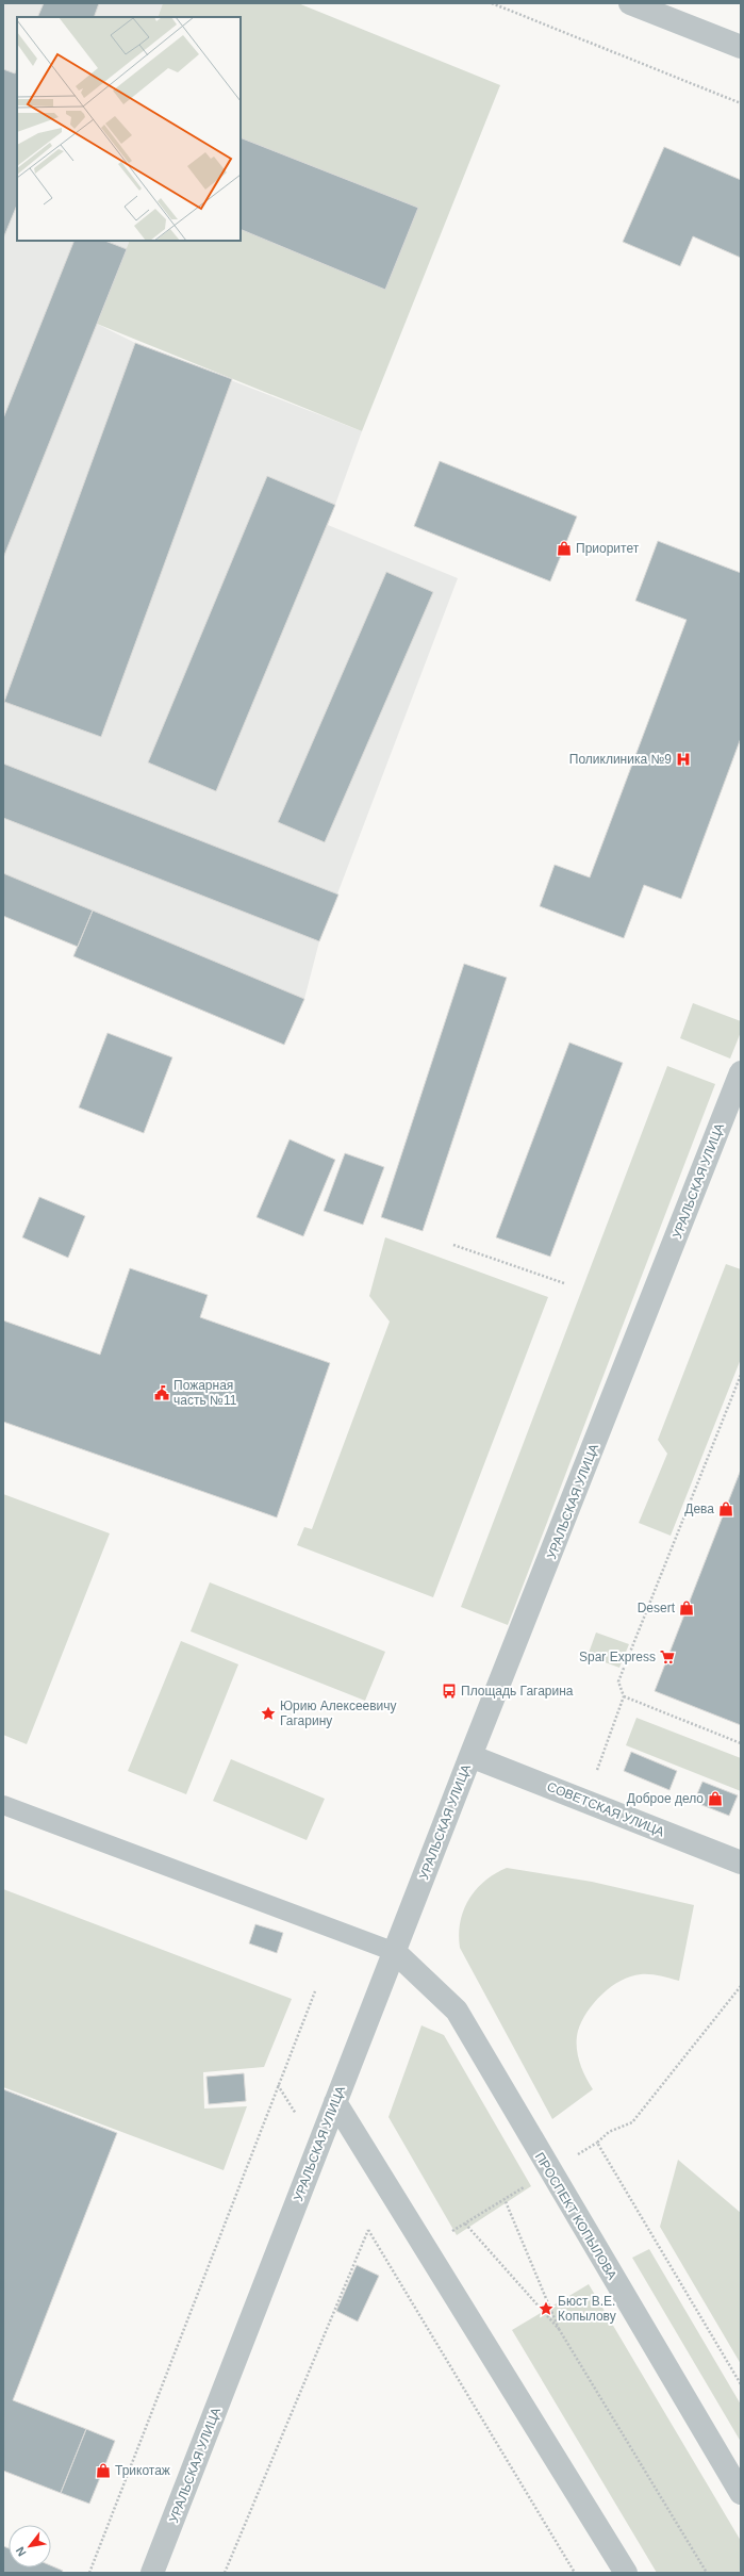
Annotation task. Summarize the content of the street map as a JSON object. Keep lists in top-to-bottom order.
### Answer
{
  "streets": {
    "street": ["УРАЛЬСКАЯ УЛИЦА", "СОВЕТСКАЯ УЛИЦА", "ПРОСПЕКТ КОПЫЛОВА"]
  },
  "crossings": [
    ["УРАЛЬСКАЯ УЛИЦА", "СОВЕТСКАЯ УЛИЦА"],
    ["УРАЛЬСКАЯ УЛИЦА", "ПРОСПЕКТ КОПЫЛОВА"]
  ],
  "places": {
    "shop": [
      "Приоритет",
      "Дева",
      "Desert",
      "Доброе дело",
      "Трикотаж"
    ],
    "hospital": ["Поликлиника №9"],
    "public building": ["Пожарная часть №11"],
    "supermarket": ["Spar Express"],
    "bus stop": ["Площадь Гагарина"],
    "place": ["Юрию Алексеевичу Гагарину", "Бюст В.Е. Копылову"]
  },
  "north": "bottom left"
}
